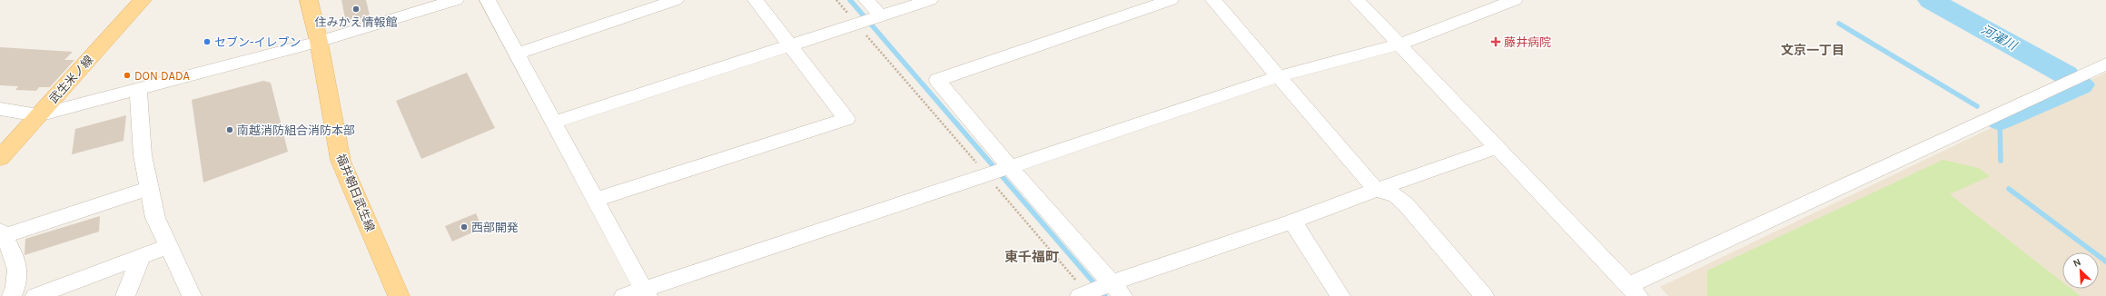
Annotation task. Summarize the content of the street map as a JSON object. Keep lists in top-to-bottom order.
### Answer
{
  "streets": {
    "main road": ["武生米ノ線", "福井朝日武生線"]
  },
  "districts": ["文京一丁目", "東千福町"],
  "water": ["河濯川"],
  "places": {
    "other": [
      "住みかえ情報館",
      "セブン-イレブン",
      "DON DADA",
      "南越消防組合消防本部",
      "西部開発"
    ],
    "health": ["藤井病院"]
  },
  "north": "top left"
}
